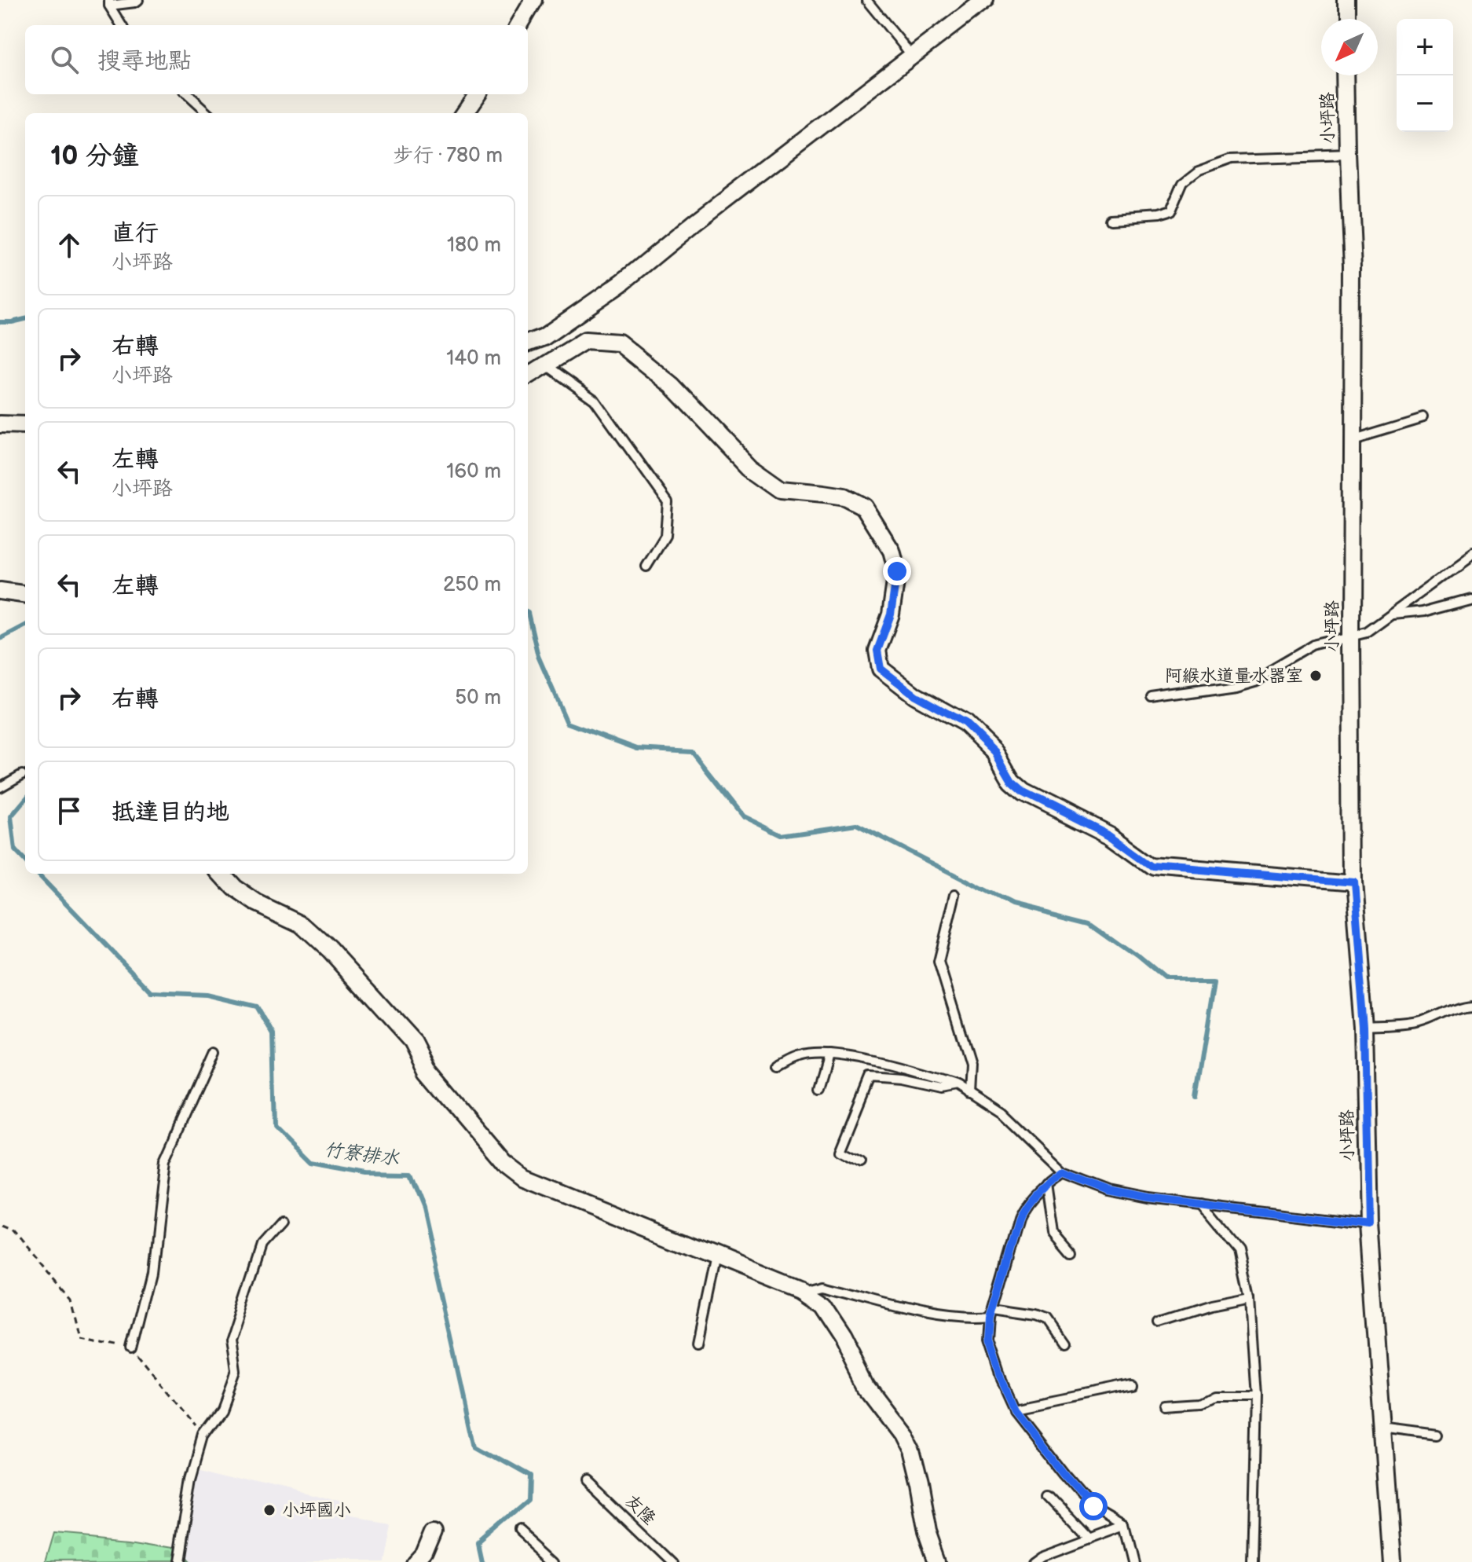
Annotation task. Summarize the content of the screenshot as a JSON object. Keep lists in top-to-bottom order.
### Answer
{
  "streets": {
    "street": ["小坪路"],
    "lane": ["友隆"]
  },
  "water": ["竹寮排水"],
  "places": ["阿緱水道量水器室", "小坪國小"],
  "north": "bottom left",
  "page": {
    "map_buttons": ["+", "−"],
    "search": "搜尋地點",
    "heading": ["10 分鐘", "步行 · 780 m"],
    "list": [
      ["直行", "小坪路", "180 m"],
      ["右轉", "小坪路", "140 m"],
      ["左轉", "小坪路", "160 m"],
      ["左轉", "250 m"],
      ["右轉", "50 m"],
      "抵達目的地"
    ]
  }
}
